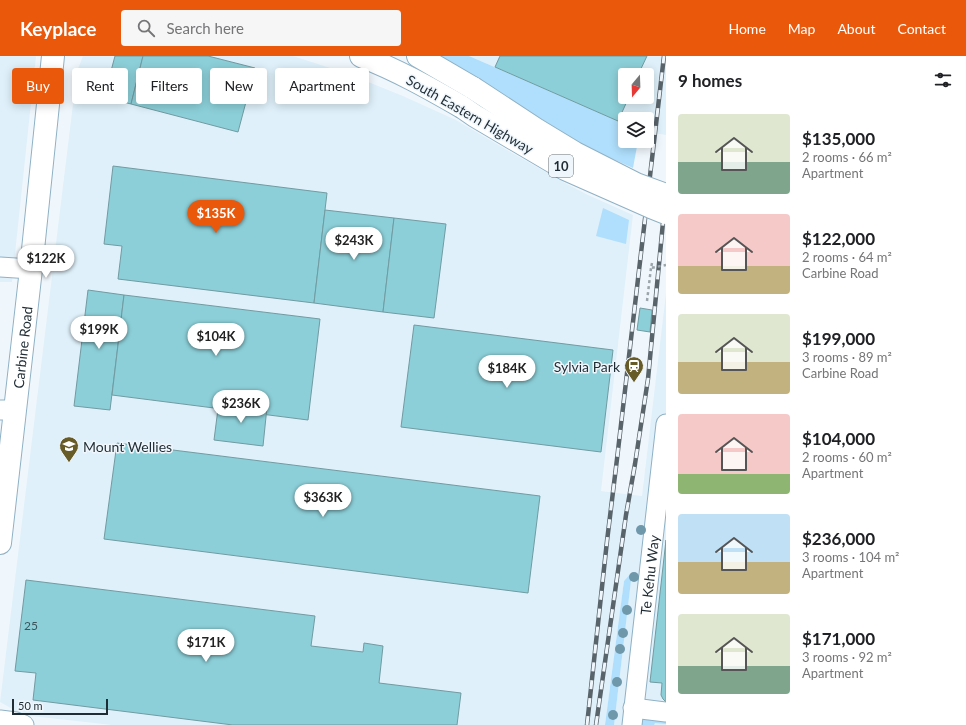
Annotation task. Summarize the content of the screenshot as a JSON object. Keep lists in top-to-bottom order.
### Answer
{
  "streets": {
    "main road": ["South Eastern Highway", "10", "Carbine Road"],
    "lane": ["Te Kehu Way"]
  },
  "places": {
    "station": ["Sylvia Park"],
    "school or university": ["Mount Wellies"]
  },
  "house_numbers": ["25"],
  "scale_bar": "50 m",
  "north": "bottom",
  "page": {
    "header": "Keyplace",
    "search": "Search here",
    "nav": [
      "Home",
      "Map",
      "About",
      "Contact"
    ],
    "heading": "9 homes",
    "chip": [
      "Buy",
      "Rent",
      "Filters",
      "New",
      "Apartment"
    ],
    "list": [
      {
        "name": "$135,000",
        "note": "2 rooms · 66 m² · Apartment"
      },
      {
        "name": "$122,000",
        "note": "2 rooms · 64 m² · Carbine Road"
      },
      {
        "name": "$199,000",
        "note": "3 rooms · 89 m² · Carbine Road"
      },
      {
        "name": "$104,000",
        "note": "2 rooms · 60 m² · Apartment"
      },
      {
        "name": "$236,000",
        "note": "3 rooms · 104 m² · Apartment"
      },
      {
        "name": "$171,000",
        "note": "3 rooms · 92 m² · Apartment"
      }
    ],
    "price": [
      "$135K",
      "$243K",
      "$122K",
      "$199K",
      "$104K",
      "$184K",
      "$236K",
      "$363K",
      "$171K"
    ],
    "scale": "50 m"
  }
}
